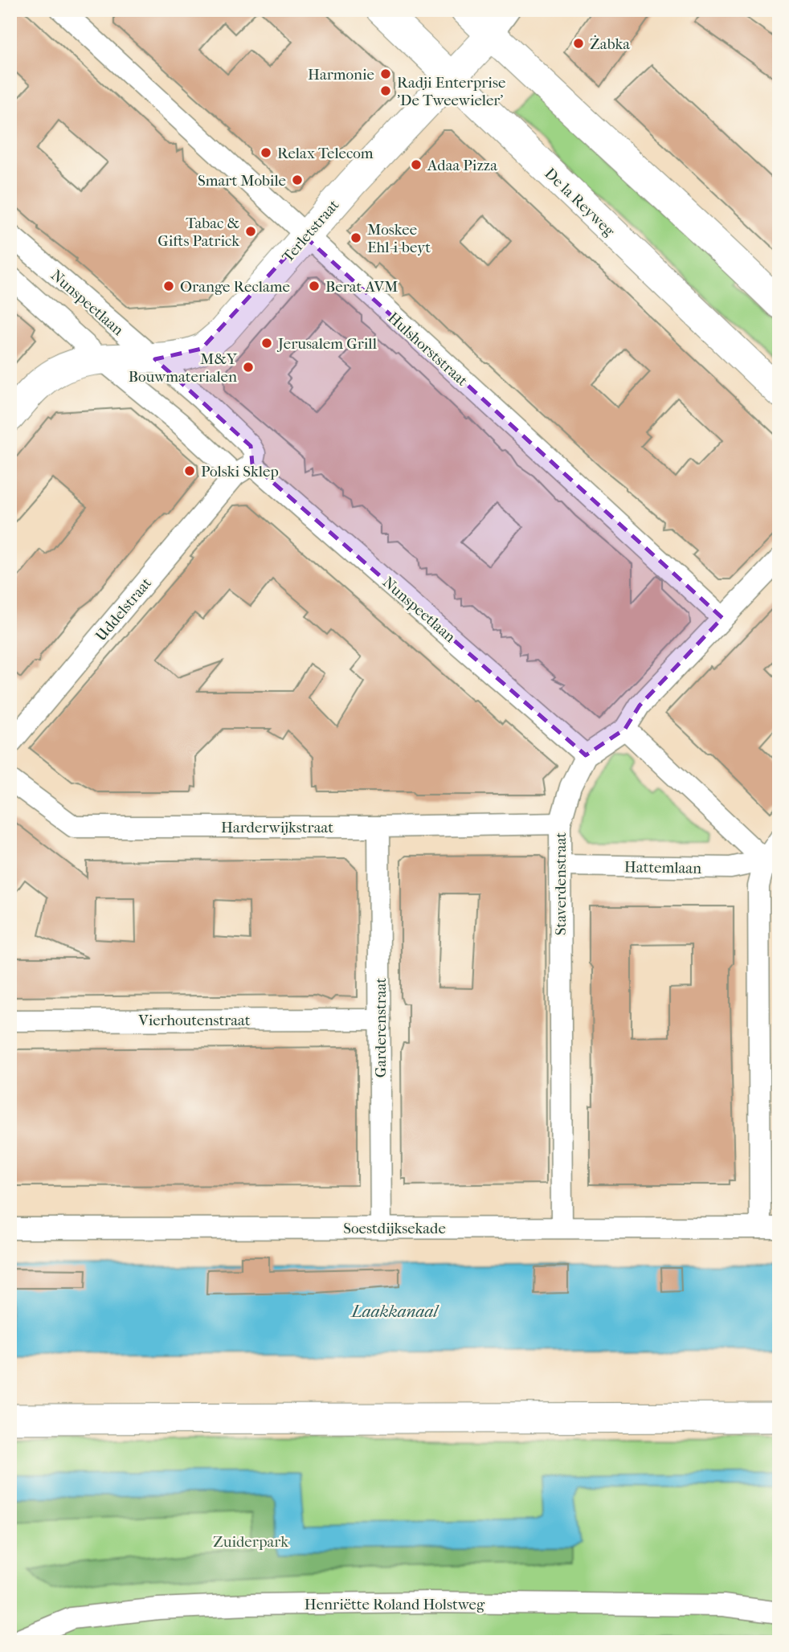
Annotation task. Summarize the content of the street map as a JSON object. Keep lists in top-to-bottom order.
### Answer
{
  "streets": {
    "street": [
      "De la Reyweg",
      "Terletstraat",
      "Nunspeetlaan",
      "Hulshorststraat",
      "Uddelstraat",
      "Harderwijkstraat",
      "Hattemlaan",
      "Staverdenstraat",
      "Vierhoutenstraat",
      "Garderenstraat",
      "Soestdijksekade",
      "Henriëtte Roland Holstweg"
    ]
  },
  "crossings": [
    ["De la Reyweg", "Terletstraat"],
    ["Terletstraat", "Nunspeetlaan"],
    ["Terletstraat", "Hulshorststraat"],
    ["Nunspeetlaan", "Uddelstraat"],
    ["Nunspeetlaan", "Staverdenstraat"],
    ["Harderwijkstraat", "Staverdenstraat"],
    ["Harderwijkstraat", "Garderenstraat"],
    ["Hattemlaan", "Staverdenstraat"],
    ["Staverdenstraat", "Soestdijksekade"],
    ["Vierhoutenstraat", "Garderenstraat"],
    ["Garderenstraat", "Soestdijksekade"]
  ],
  "water": ["Laakkanaal"],
  "parks": ["Zuiderpark"],
  "places": [
    "Żabka",
    "Harmonie",
    "Radji Enterprise 'De Tweewieler'",
    "Relax Telecom",
    "Adaa Pizza",
    "Smart Mobile",
    "Tabac & Gifts Patrick",
    "Moskee Ehl-i-beyt",
    "Orange Reclame",
    "Berat AVM",
    "Jerusalem Grill",
    "M&Y Bouwmaterialen",
    "Polski Sklep"
  ]
}
